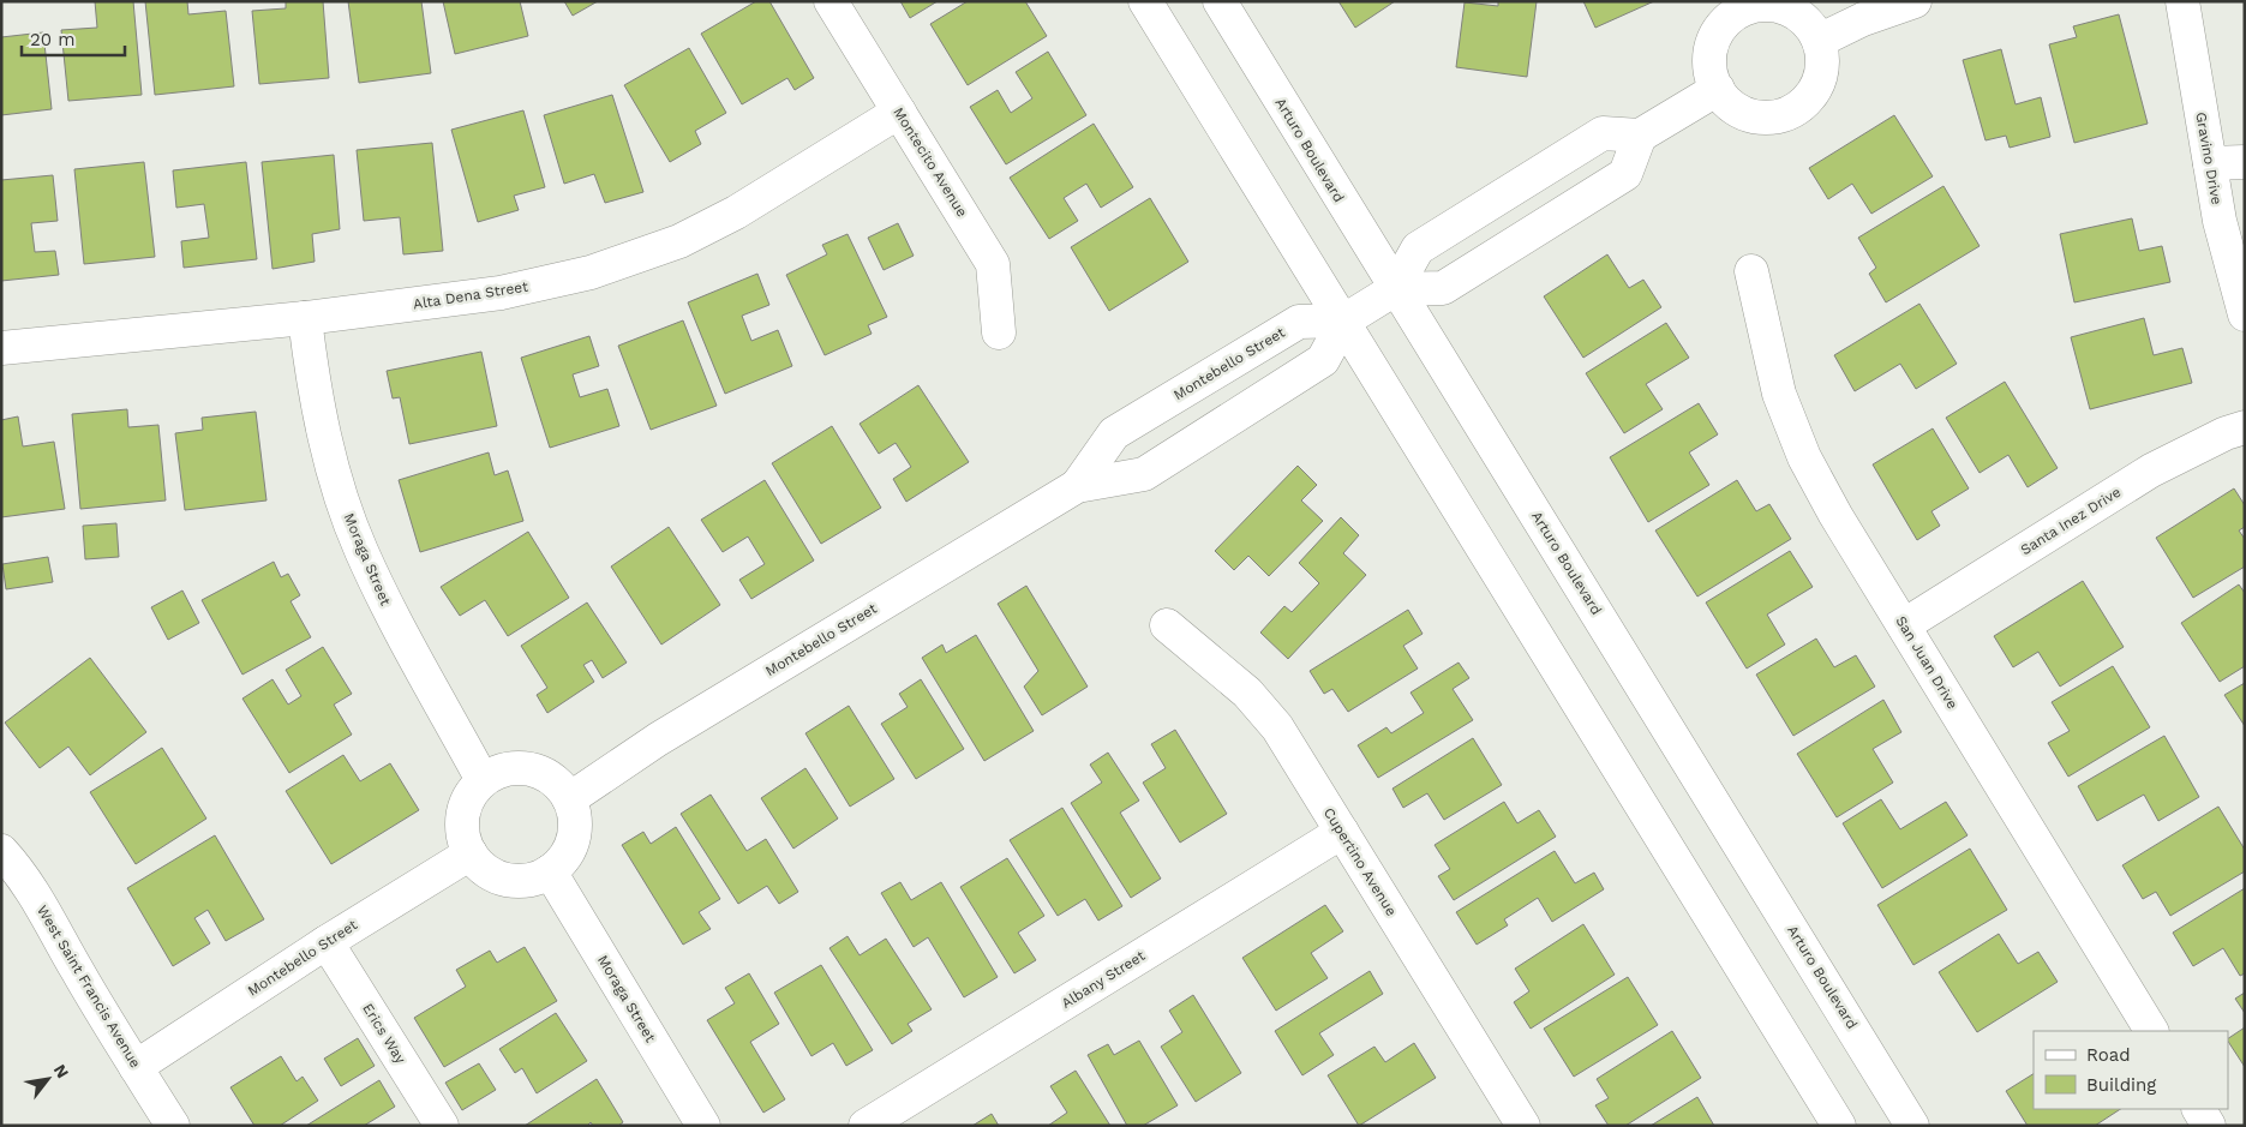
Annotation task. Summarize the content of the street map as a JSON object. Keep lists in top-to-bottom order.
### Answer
{
  "streets": {
    "street": [
      "Arturo Boulevard",
      "Gravino Drive",
      "Montecito Avenue",
      "Alta Dena Street",
      "Montebello Street",
      "Santa Inez Drive",
      "Moraga Street",
      "San Juan Drive",
      "Cupertino Avenue",
      "Albany Street",
      "West Saint Francis Avenue",
      "Erics Way"
    ]
  },
  "crossings": [
    ["Arturo Boulevard", "Montebello Street"],
    ["Montecito Avenue", "Alta Dena Street"],
    ["Alta Dena Street", "Moraga Street"],
    ["Montebello Street", "Moraga Street"],
    ["Montebello Street", "West Saint Francis Avenue"],
    ["Montebello Street", "Erics Way"],
    ["Santa Inez Drive", "San Juan Drive"],
    ["Cupertino Avenue", "Albany Street"]
  ],
  "legend": ["Road", "Building"],
  "scale_bar": "20 m",
  "north": "top right"
}
